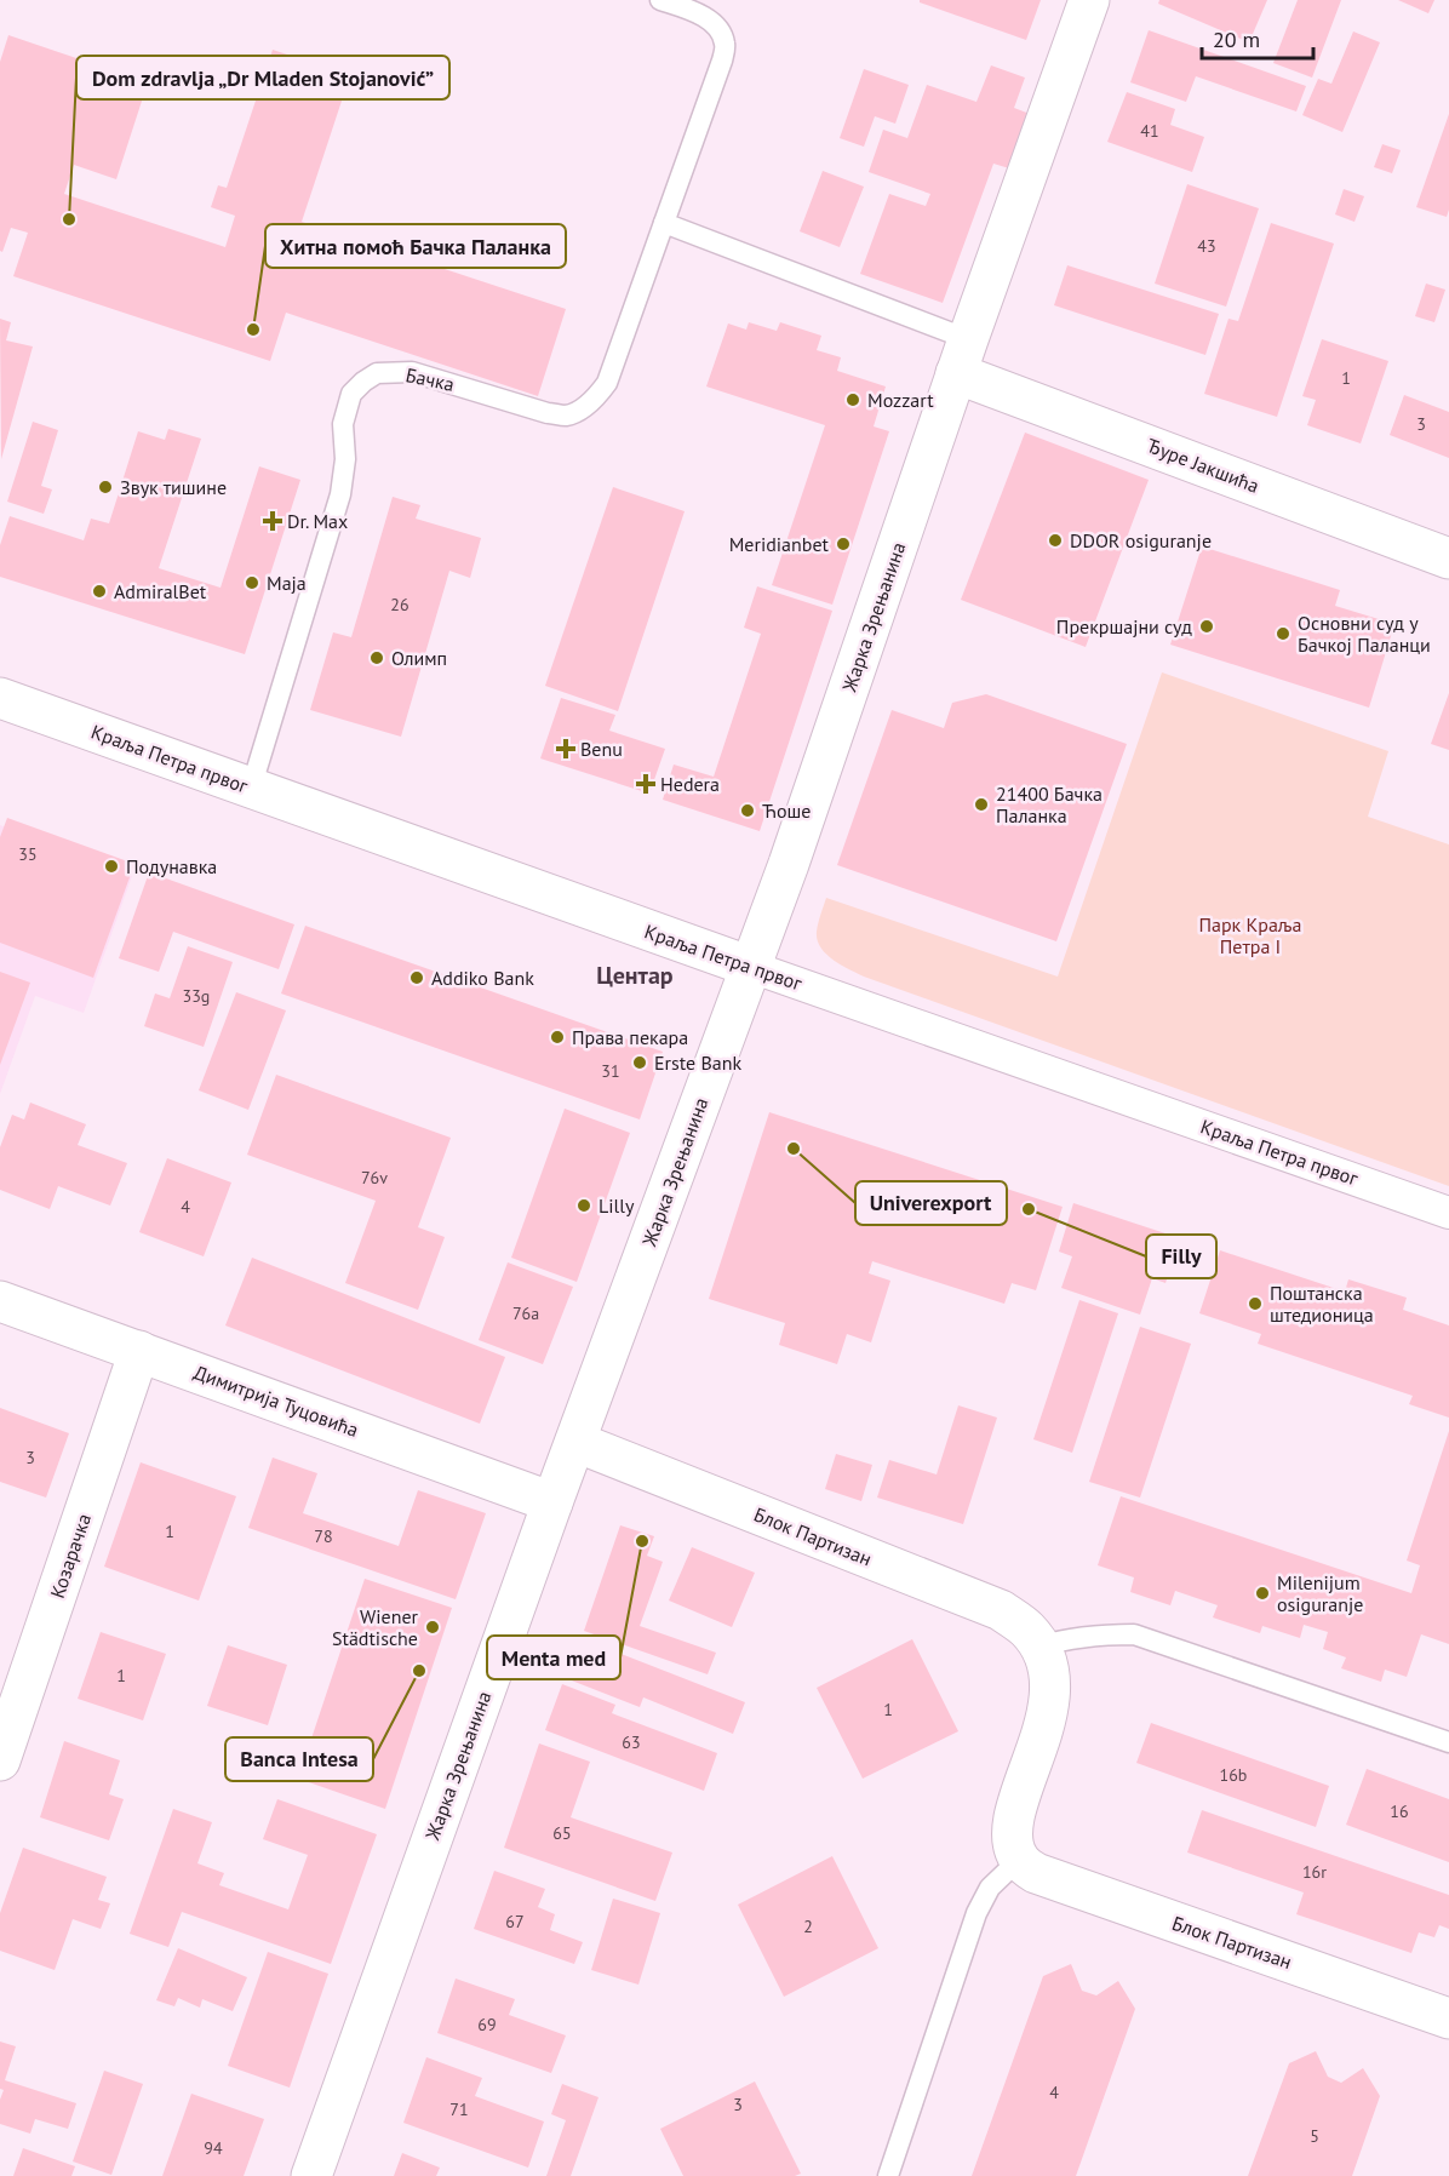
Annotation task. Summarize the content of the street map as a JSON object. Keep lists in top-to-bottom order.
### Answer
{
  "streets": {
    "street": [
      "Ђуре Јакшића",
      "Жарка Зрењанина",
      "Краља Петра првог",
      "Димитрија Туцовића",
      "Блок Партизан",
      "Козарачка"
    ],
    "lane": ["Бачка"]
  },
  "crossings": [
    ["Бачка", "Краља Петра првог"],
    ["Ђуре Јакшића", "Жарка Зрењанина"],
    ["Жарка Зрењанина", "Краља Петра првог"],
    ["Жарка Зрењанина", "Димитрија Туцовића"],
    ["Жарка Зрењанина", "Блок Партизан"],
    ["Димитрија Туцовића", "Козарачка"]
  ],
  "districts": ["Центар"],
  "parks": ["Парк Краља Петра I"],
  "places": {
    "other": [
      "Dom zdravlja „Dr Mladen Stojanović”",
      "Хитна помоћ Бачка Паланка",
      "Mozzart",
      "Звук тишине",
      "DDOR osiguranje",
      "Meridianbet",
      "Maja",
      "AdmiralBet",
      "Прекршајни суд",
      "Основни суд у Бачкој Паланци",
      "Олимп",
      "21400 Бачка Паланка",
      "Ћоше",
      "Подунавка",
      "Addiko Bank",
      "Права пекара",
      "Erste Bank",
      "Univerexport",
      "Lilly",
      "Filly",
      "Поштанска штедионица",
      "Menta med",
      "Milenijum osiguranje",
      "Wiener Städtische",
      "Banca Intesa"
    ],
    "health": ["Dr. Max", "Benu", "Hedera"]
  },
  "house_numbers": [
    "41",
    "43",
    "1",
    "3",
    "26",
    "35",
    "33g",
    "31",
    "76v",
    "4",
    "76a",
    "3",
    "1",
    "78",
    "1",
    "1",
    "63",
    "16b",
    "16",
    "65",
    "16r",
    "67",
    "2",
    "69",
    "4",
    "3",
    "71",
    "5",
    "94"
  ],
  "scale_bar": "20 m"
}
